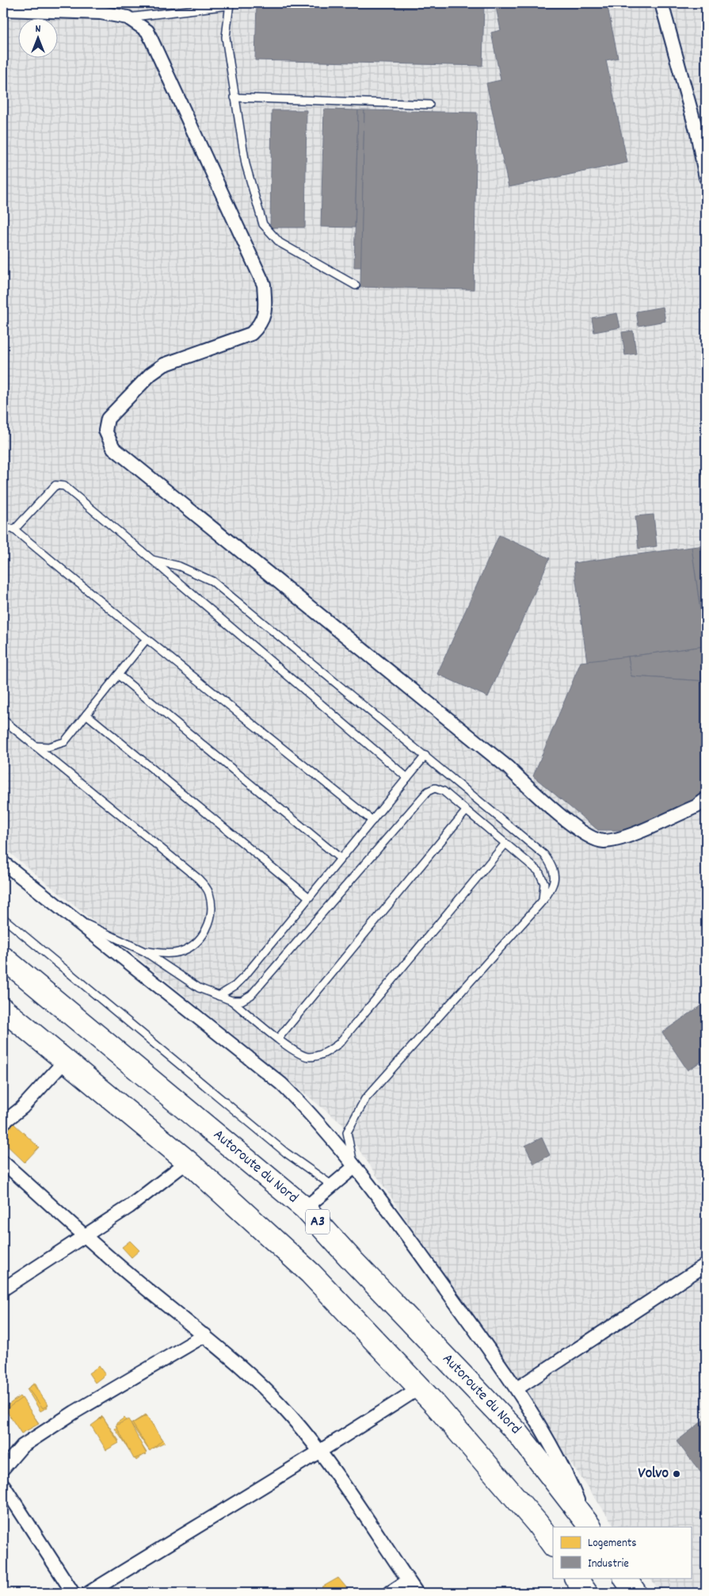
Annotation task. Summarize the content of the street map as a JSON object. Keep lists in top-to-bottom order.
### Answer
{
  "streets": {
    "highway": ["Autoroute du Nord", "A3"]
  },
  "places": ["Volvo"],
  "legend": ["Logements", "Industrie"],
  "north": "top"
}
